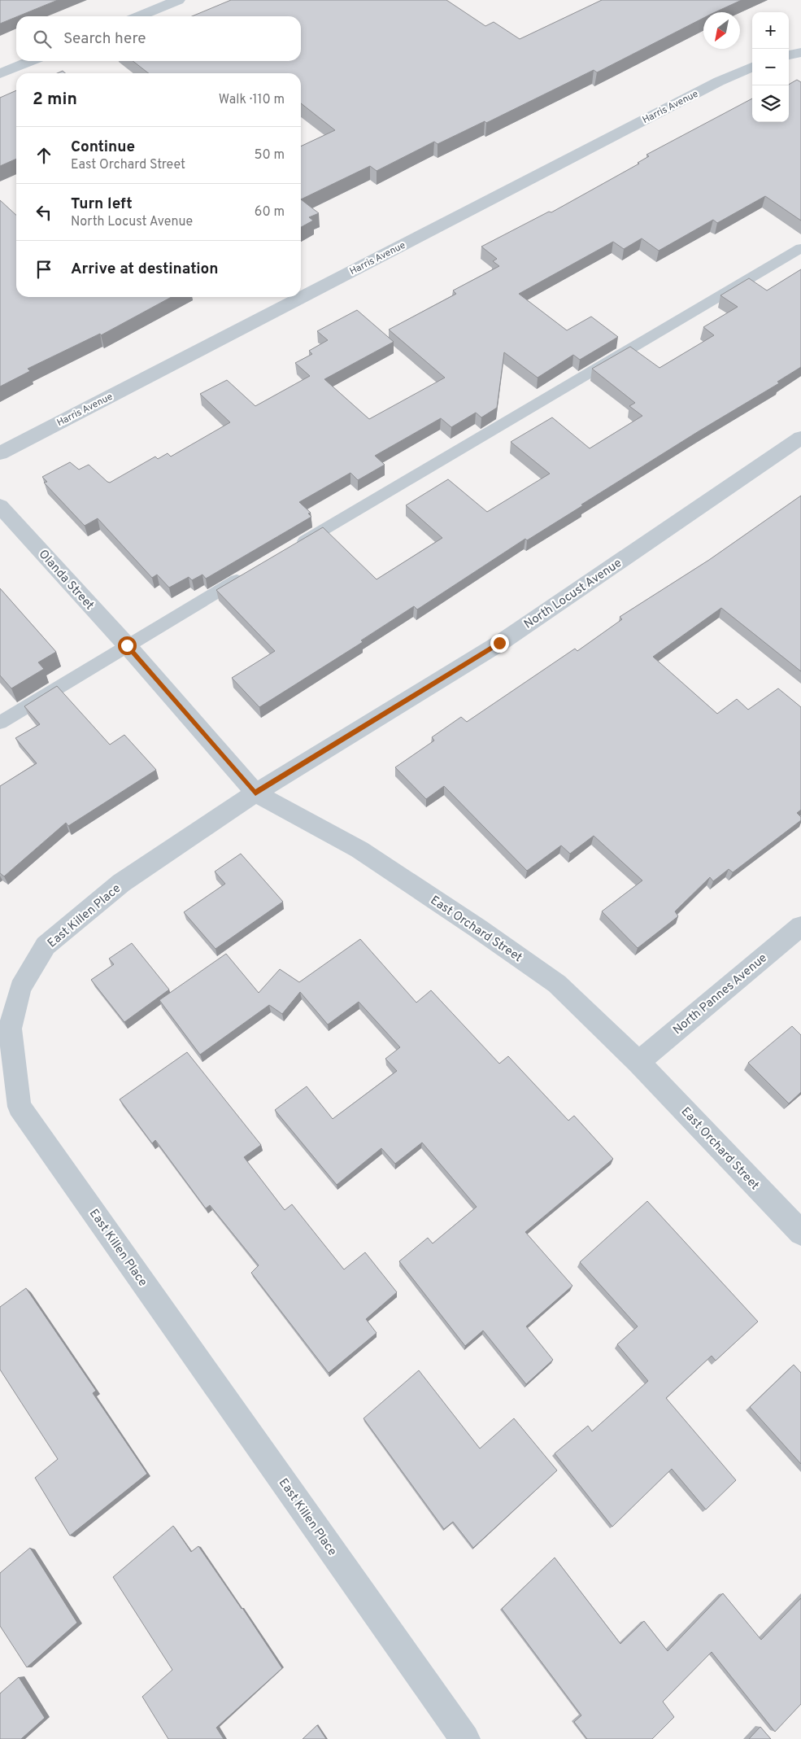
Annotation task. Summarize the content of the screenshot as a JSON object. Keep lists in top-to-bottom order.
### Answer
{
  "streets": {
    "street": [
      "Harris Avenue",
      "Olanda Street",
      "North Locust Avenue",
      "East Killen Place",
      "East Orchard Street",
      "North Pannes Avenue"
    ]
  },
  "crossings": [
    ["Olanda Street", "East Orchard Street"],
    ["North Locust Avenue", "East Killen Place"],
    ["North Locust Avenue", "East Orchard Street"],
    ["East Killen Place", "East Orchard Street"],
    ["East Orchard Street", "North Pannes Avenue"]
  ],
  "north": "bottom left",
  "page": {
    "map_buttons": ["+", "−"],
    "search": "Search here",
    "heading": ["2 min", "Walk · 110 m"],
    "list": [
      ["Continue", "East Orchard Street", "50 m"],
      ["Turn left", "North Locust Avenue", "60 m"],
      "Arrive at destination"
    ]
  }
}
